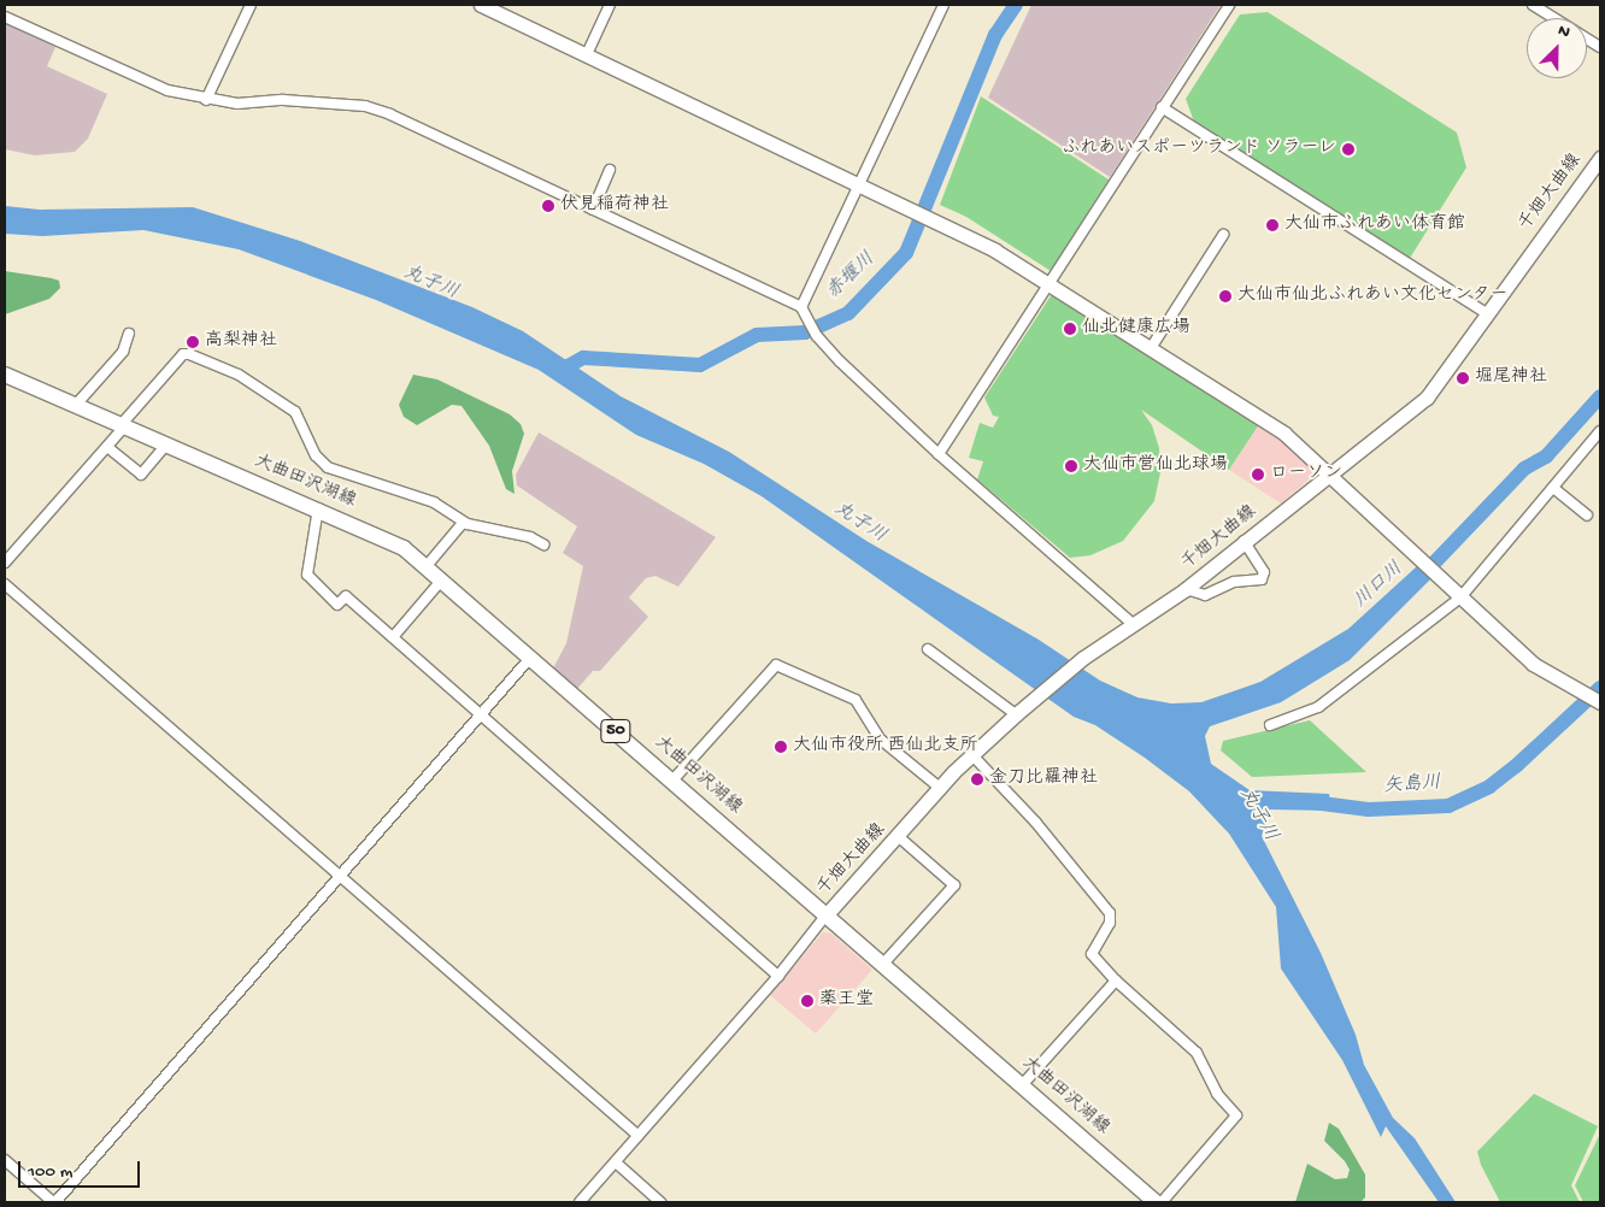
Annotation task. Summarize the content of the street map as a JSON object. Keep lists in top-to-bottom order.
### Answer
{
  "streets": {
    "main road": ["大曲田沢湖線", "50"],
    "street": ["千畑大曲線"]
  },
  "crossings": [
    ["千畑大曲線", "大曲田沢湖線"]
  ],
  "water": [
    "赤堰川",
    "丸子川",
    "川口川",
    "矢島川"
  ],
  "places": [
    "ふれあいスポーツランド ソラーレ",
    "伏見稲荷神社",
    "大仙市ふれあい体育館",
    "大仙市仙北ふれあい文化センター",
    "仙北健康広場",
    "高梨神社",
    "堀尾神社",
    "大仙市営仙北球場",
    "ローソン",
    "大仙市役所 西仙北支所",
    "金刀比羅神社",
    "薬王堂"
  ],
  "scale_bar": "100 m",
  "north": "top right"
}
